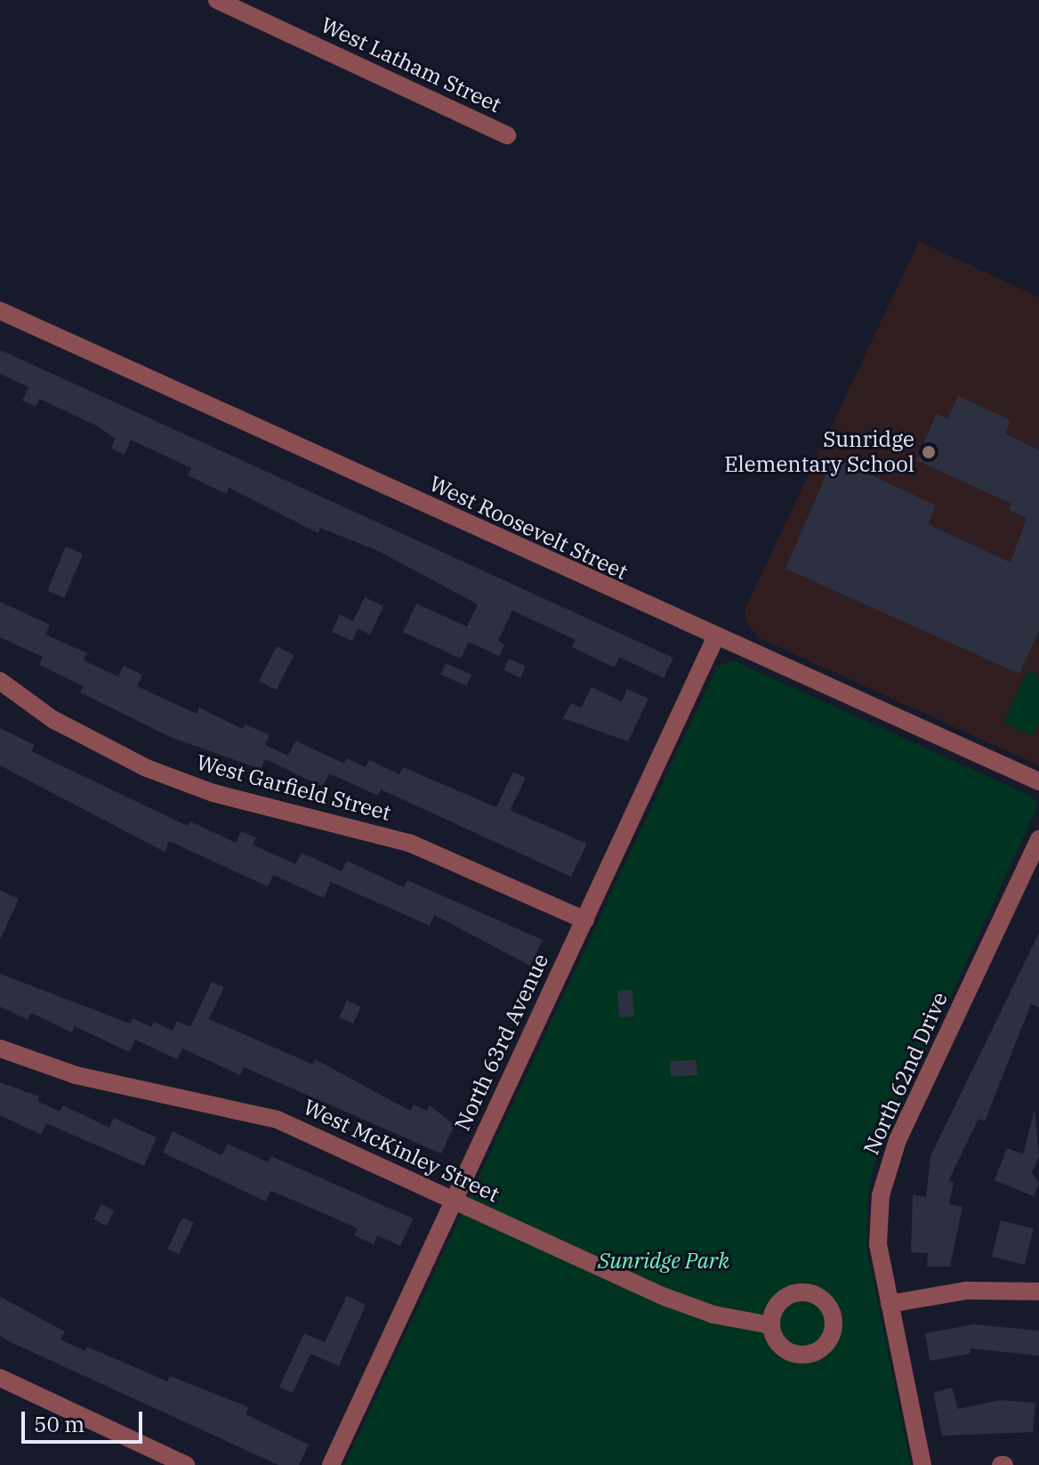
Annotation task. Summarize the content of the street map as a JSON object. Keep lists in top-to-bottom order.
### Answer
{
  "streets": {
    "street": [
      "West Latham Street",
      "West Roosevelt Street",
      "West Garfield Street",
      "North 63rd Avenue",
      "North 62nd Drive",
      "West McKinley Street"
    ]
  },
  "crossings": [
    ["West Roosevelt Street", "North 63rd Avenue"],
    ["West Garfield Street", "North 63rd Avenue"],
    ["North 63rd Avenue", "West McKinley Street"]
  ],
  "parks": ["Sunridge Park"],
  "places": ["Sunridge Elementary School"],
  "scale_bar": "50 m"
}
